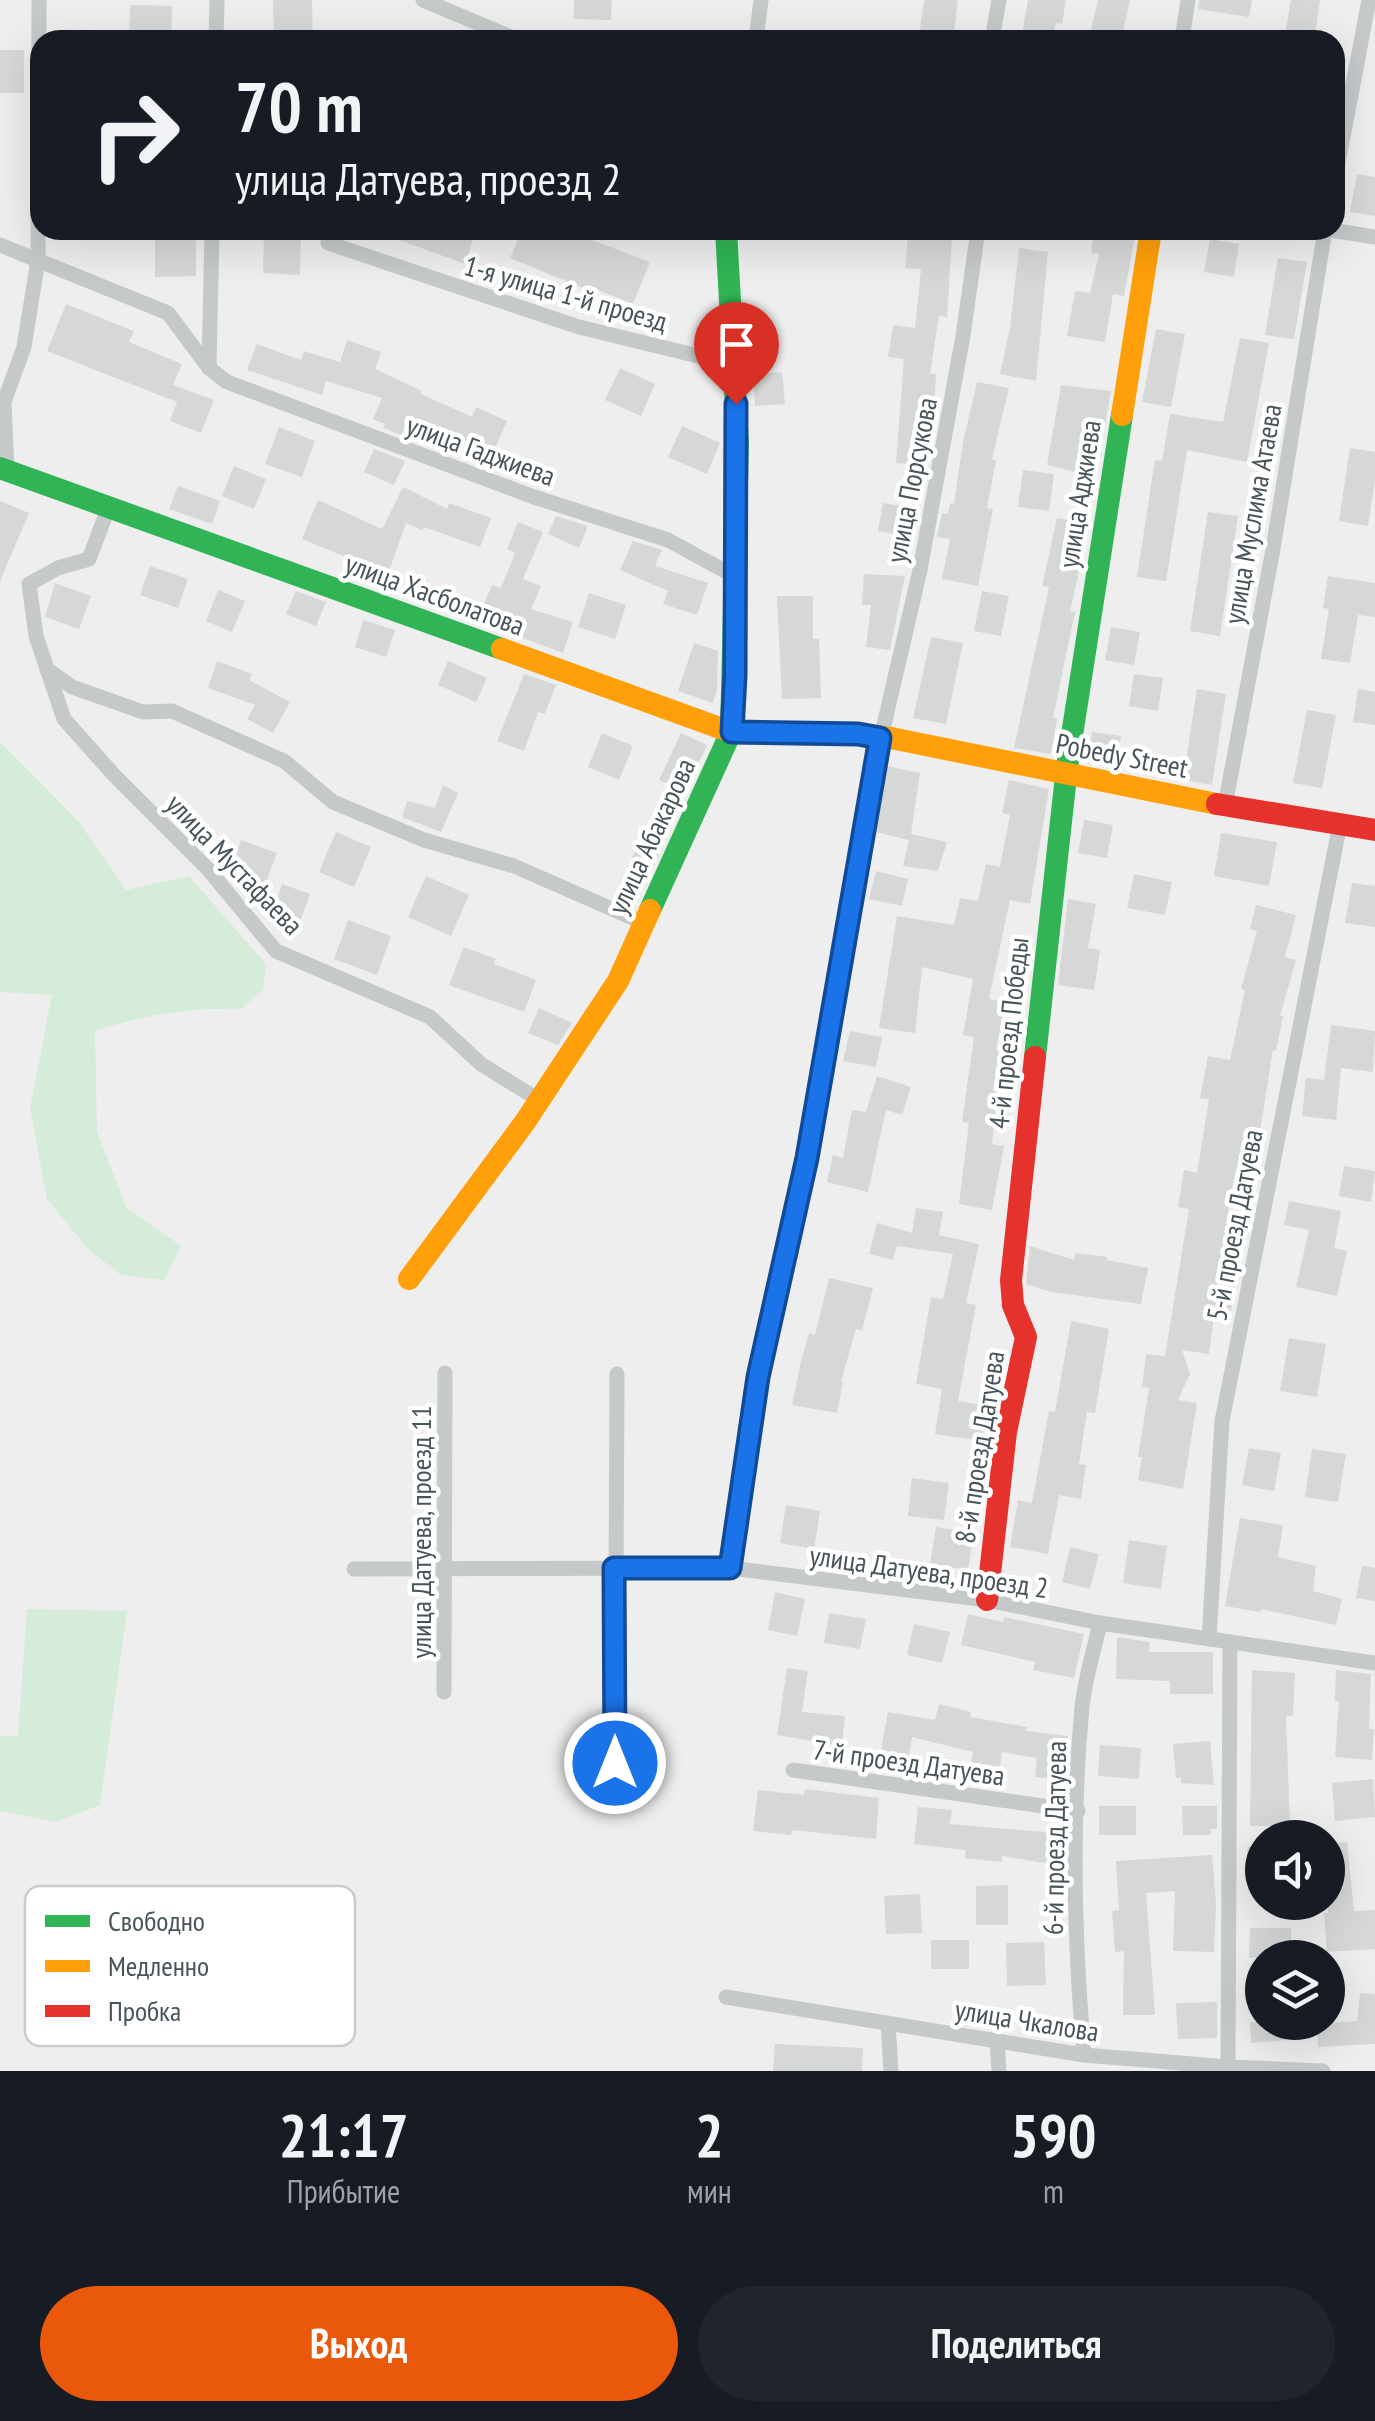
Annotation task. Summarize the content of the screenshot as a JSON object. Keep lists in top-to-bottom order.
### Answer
{
  "streets": {
    "street": [
      "1-я улица 1-й проезд",
      "улица Гаджиева",
      "улица Порсукова",
      "улица Аджиева",
      "улица Муслима Атаева",
      "улица Хасболатова",
      "Pobedy Street",
      "улица Абакарова",
      "улица Мустафаева",
      "4-й проезд Победы",
      "5-й проезд Датуева",
      "8-й проезд Датуева",
      "улица Датуева, проезд 11",
      "улица Датуева, проезд 2",
      "7-й проезд Датуева",
      "6-й проезд Датуева",
      "улица Чкалова"
    ]
  },
  "crossings": [
    ["1-я улица 1-й проезд", "улица Абакарова"],
    ["улица Гаджиева", "улица Абакарова"],
    ["улица Порсукова", "улица Хасболатова"],
    ["улица Порсукова", "Pobedy Street"],
    ["улица Порсукова", "улица Датуева, проезд 2"],
    ["улица Аджиева", "Pobedy Street"],
    ["улица Аджиева", "4-й проезд Победы"],
    ["улица Муслима Атаева", "Pobedy Street"],
    ["улица Хасболатова", "Pobedy Street"],
    ["улица Хасболатова", "улица Абакарова"],
    ["улица Хасболатова", "улица Мустафаева"],
    ["Pobedy Street", "4-й проезд Победы"],
    ["Pobedy Street", "5-й проезд Датуева"],
    ["улица Абакарова", "улица Мустафаева"],
    ["4-й проезд Победы", "8-й проезд Датуева"],
    ["5-й проезд Датуева", "улица Датуева, проезд 2"],
    ["8-й проезд Датуева", "улица Датуева, проезд 2"],
    ["улица Датуева, проезд 11", "улица Датуева, проезд 2"],
    ["улица Датуева, проезд 2", "6-й проезд Датуева"],
    ["7-й проезд Датуева", "6-й проезд Датуева"],
    ["6-й проезд Датуева", "улица Чкалова"]
  ],
  "legend": ["Свободно", "Медленно", "Пробка"],
  "page": {
    "turn": ["70 m", "улица Датуева, проезд 2"],
    "eta": [
      "21:17",
      "Прибытие",
      "2",
      "мин",
      "590",
      "m"
    ],
    "buttons": ["Выход", "Поделиться"]
  }
}
